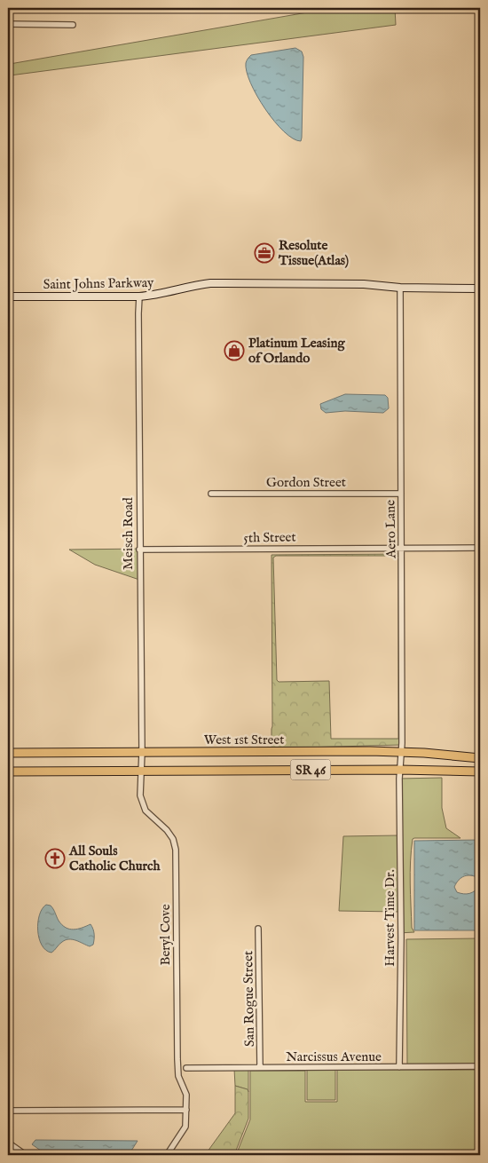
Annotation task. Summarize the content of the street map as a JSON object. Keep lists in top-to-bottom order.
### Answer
{
  "streets": {
    "main road": ["West 1st Street", "SR 46"],
    "street": [
      "Saint Johns Parkway",
      "Gordon Street",
      "Aero Lane",
      "Meisch Road",
      "5th Street",
      "Harvest Time Dr.",
      "Beryl Cove",
      "San Rogue Street",
      "Narcissus Avenue"
    ]
  },
  "crossings": [
    ["Saint Johns Parkway", "Aero Lane"],
    ["Saint Johns Parkway", "Meisch Road"],
    ["Gordon Street", "Aero Lane"],
    ["Aero Lane", "5th Street"],
    ["Aero Lane", "West 1st Street"],
    ["Aero Lane", "SR 46"],
    ["Aero Lane", "Harvest Time Dr."],
    ["Meisch Road", "5th Street"],
    ["Meisch Road", "West 1st Street"],
    ["Meisch Road", "SR 46"],
    ["Meisch Road", "Beryl Cove"],
    ["SR 46", "Harvest Time Dr."],
    ["SR 46", "Beryl Cove"],
    ["Harvest Time Dr.", "Narcissus Avenue"],
    ["San Rogue Street", "Narcissus Avenue"]
  ],
  "places": {
    "office": ["Resolute Tissue(Atlas)"],
    "shop": ["Platinum Leasing of Orlando"],
    "church": ["All Souls Catholic Church"]
  }
}
